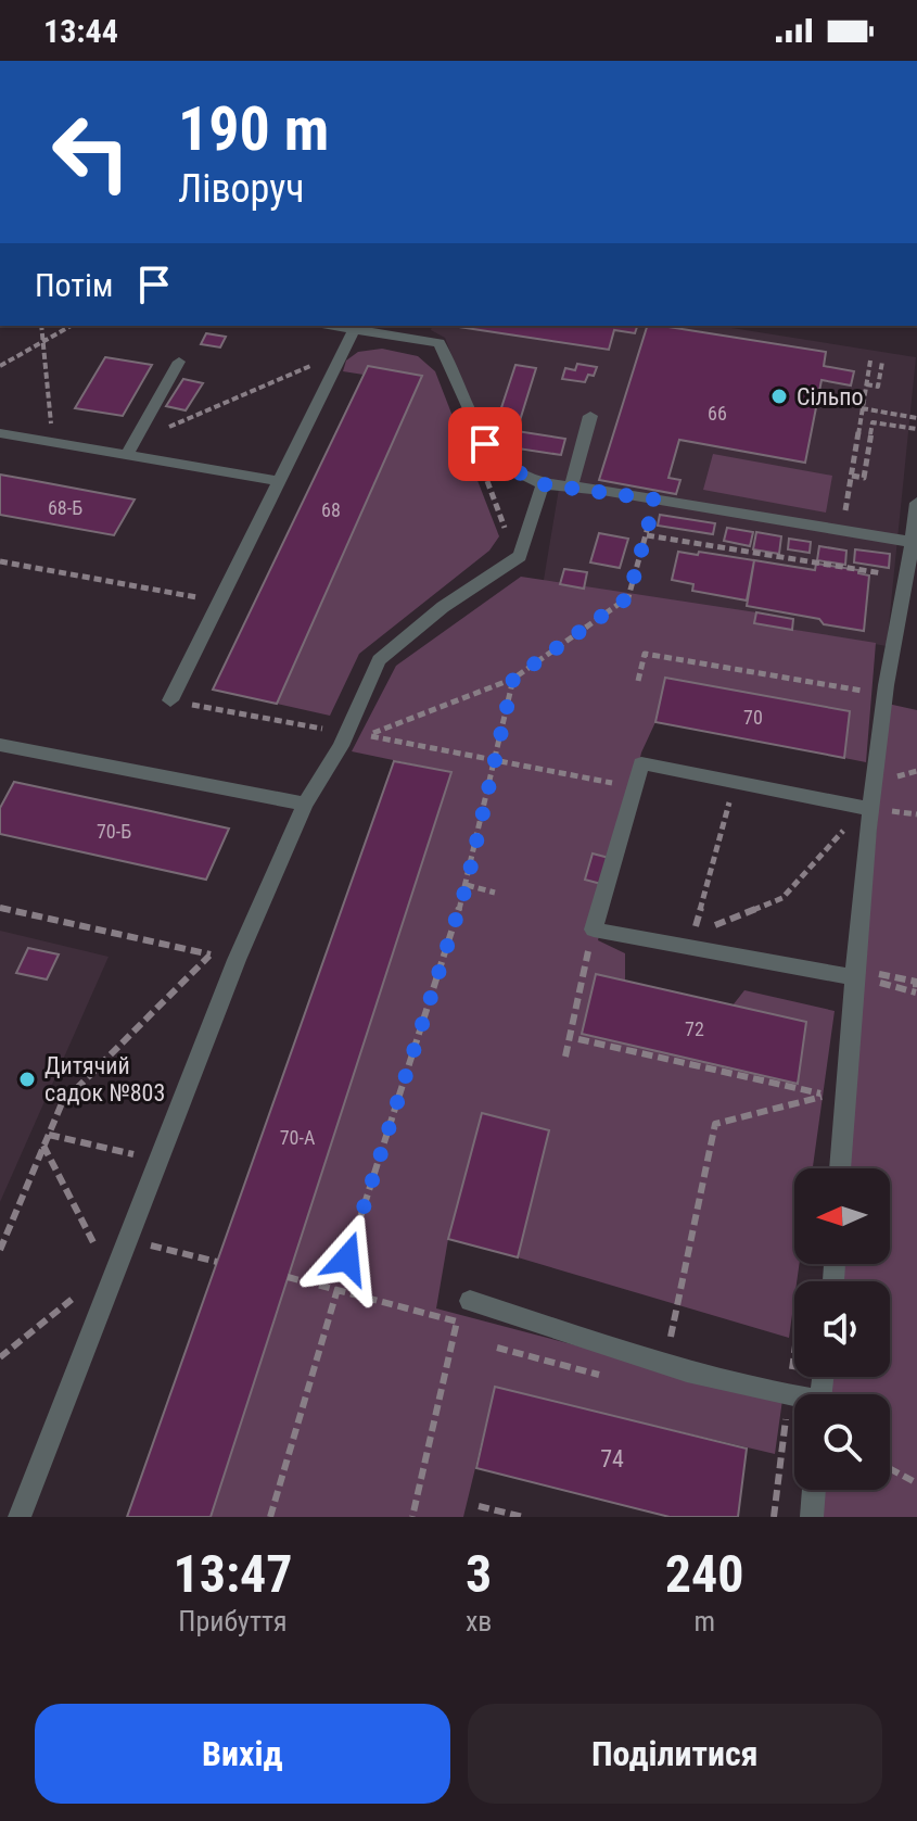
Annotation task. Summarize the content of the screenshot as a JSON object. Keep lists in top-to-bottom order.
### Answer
{
  "places": ["Сільпо", "Дитячий садок №803"],
  "house_numbers": [
    "66",
    "68-Б",
    "68",
    "70",
    "70-Б",
    "72",
    "70-А",
    "74"
  ],
  "north": "left",
  "page": {
    "status": "13:44",
    "turn": ["190 m", "Ліворуч"],
    "then": "Потім",
    "eta": [
      "13:47",
      "Прибуття",
      "3",
      "хв",
      "240",
      "m"
    ],
    "buttons": ["Вихід", "Поділитися"]
  }
}
